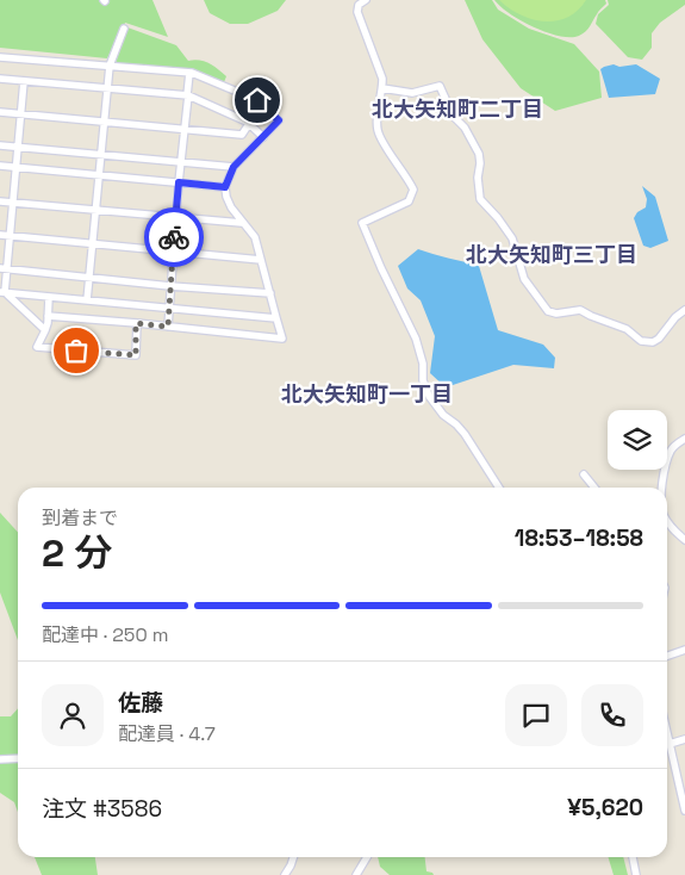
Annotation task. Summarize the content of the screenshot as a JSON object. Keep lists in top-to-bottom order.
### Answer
{
  "districts": ["北大矢知町二丁目", "北大矢知町三丁目", "北大矢知町一丁目"],
  "page": {
    "heading": ["2 分", "到着まで", "18:53–18:58"],
    "panel": [
      "佐藤",
      "配達員 · 4.7",
      "注文 #3586",
      "¥5,620"
    ],
    "bar": "配達中 · 250 m"
  }
}
